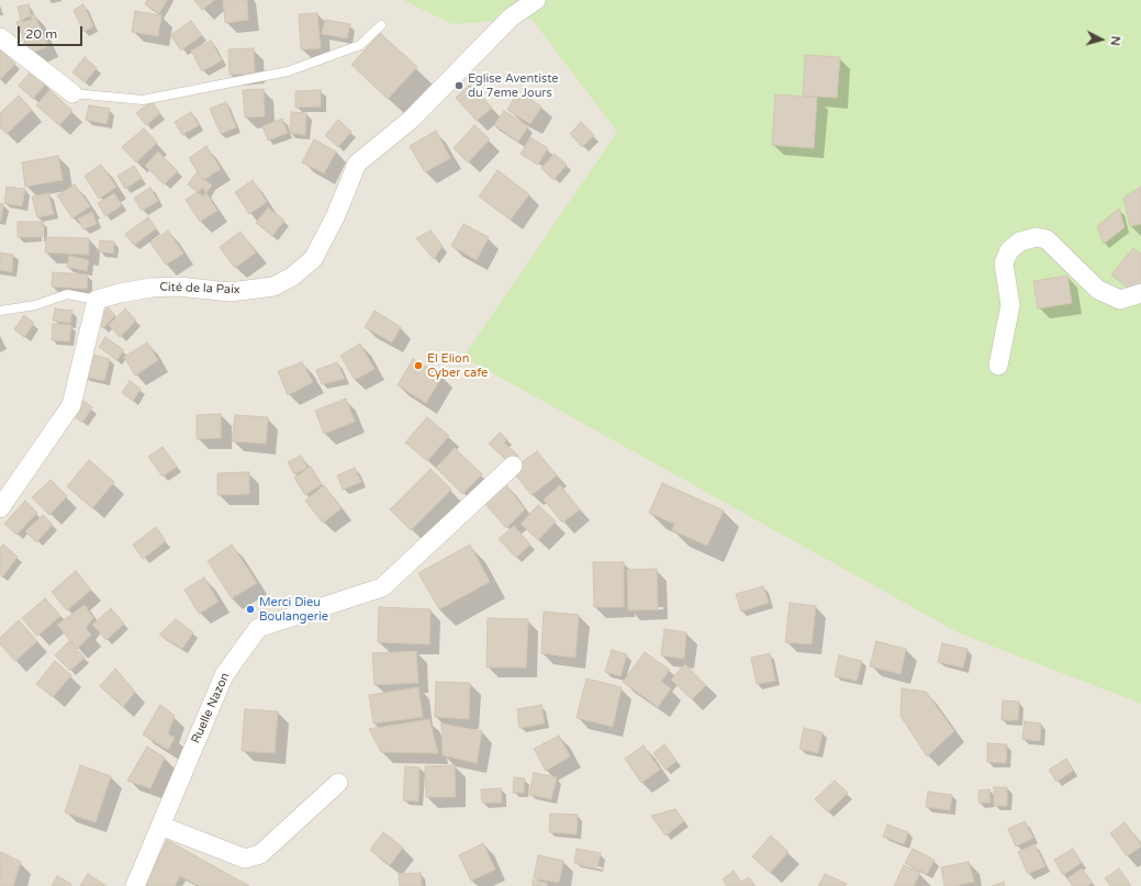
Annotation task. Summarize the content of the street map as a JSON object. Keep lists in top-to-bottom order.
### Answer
{
  "streets": {
    "street": ["Cité de la Paix", "Ruelle Nazon"]
  },
  "places": ["Eglise Aventiste du 7eme Jours", "El Elion Cyber cafe", "Merci Dieu Boulangerie"],
  "scale_bar": "20 m",
  "north": "right"
}
